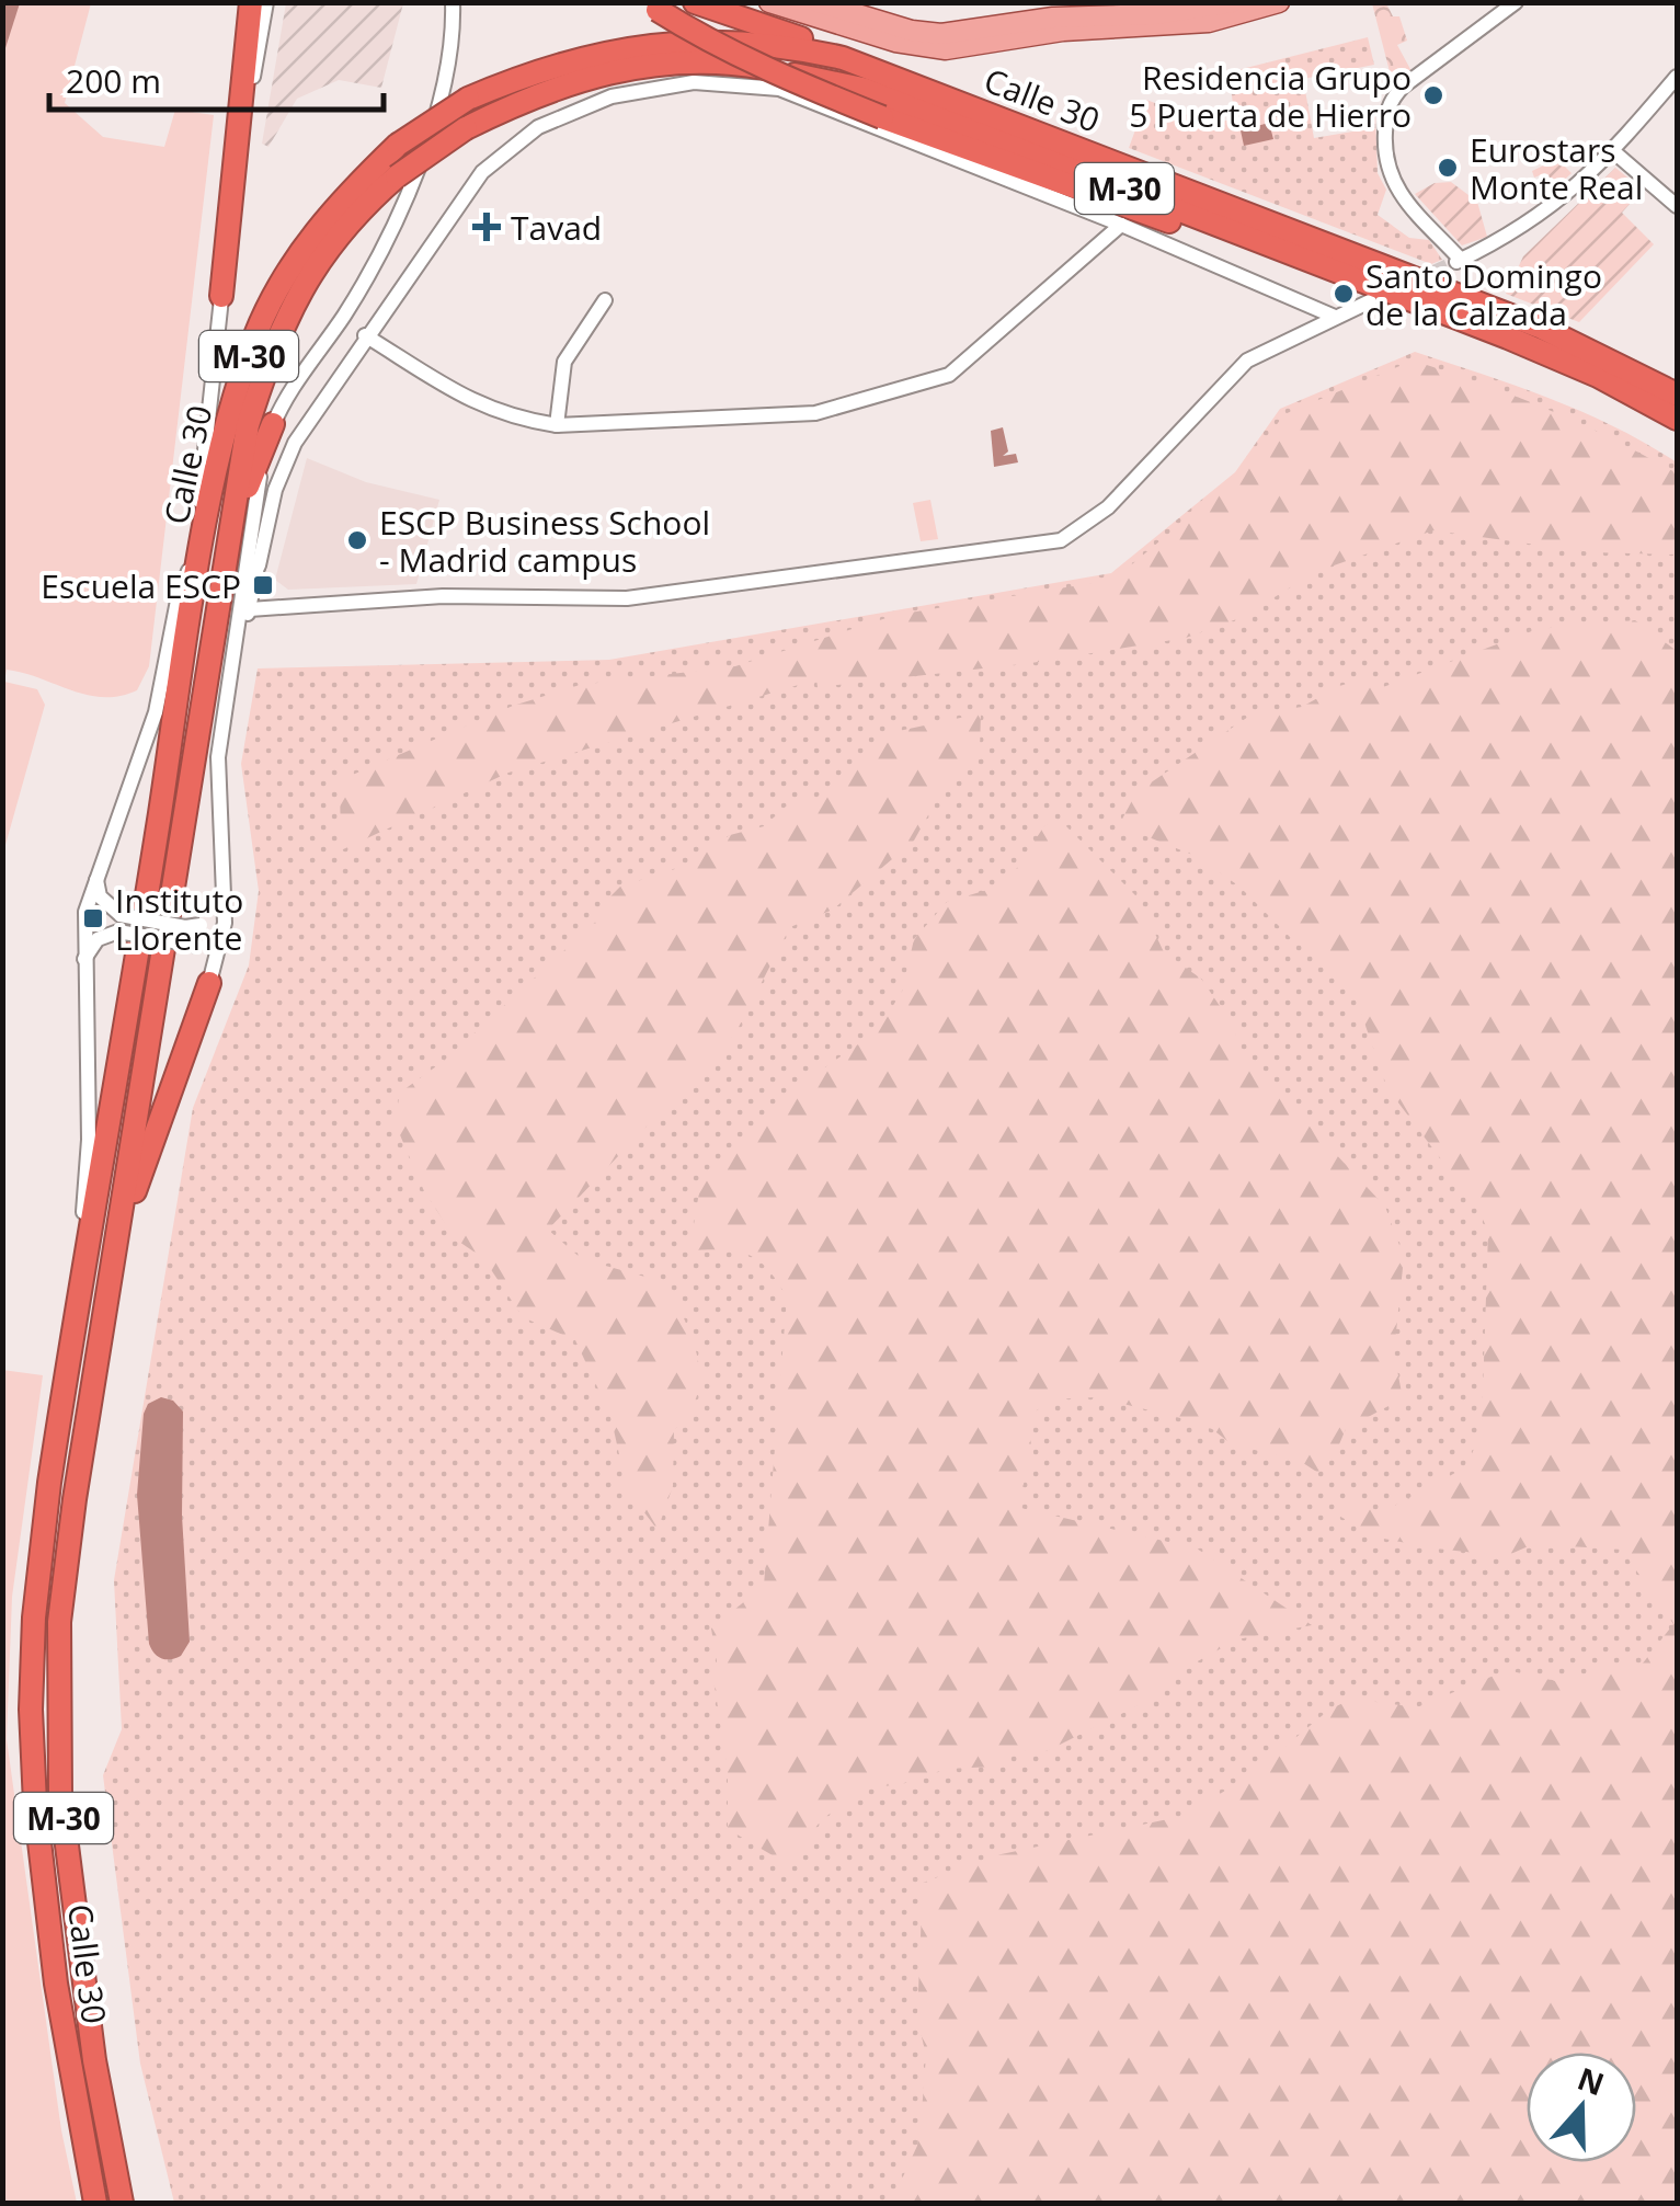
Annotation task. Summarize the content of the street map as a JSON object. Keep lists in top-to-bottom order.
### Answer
{
  "streets": {
    "highway": ["Calle 30", "M-30"]
  },
  "places": {
    "other": [
      "Residencia Grupo 5 Puerta de Hierro",
      "Eurostars Monte Real",
      "Santo Domingo de la Calzada",
      "ESCP Business School - Madrid campus"
    ],
    "health": ["Tavad"],
    "transit": ["Escuela ESCP", "Instituto Llorente"]
  },
  "scale_bar": "200 m",
  "north": "top"
}
